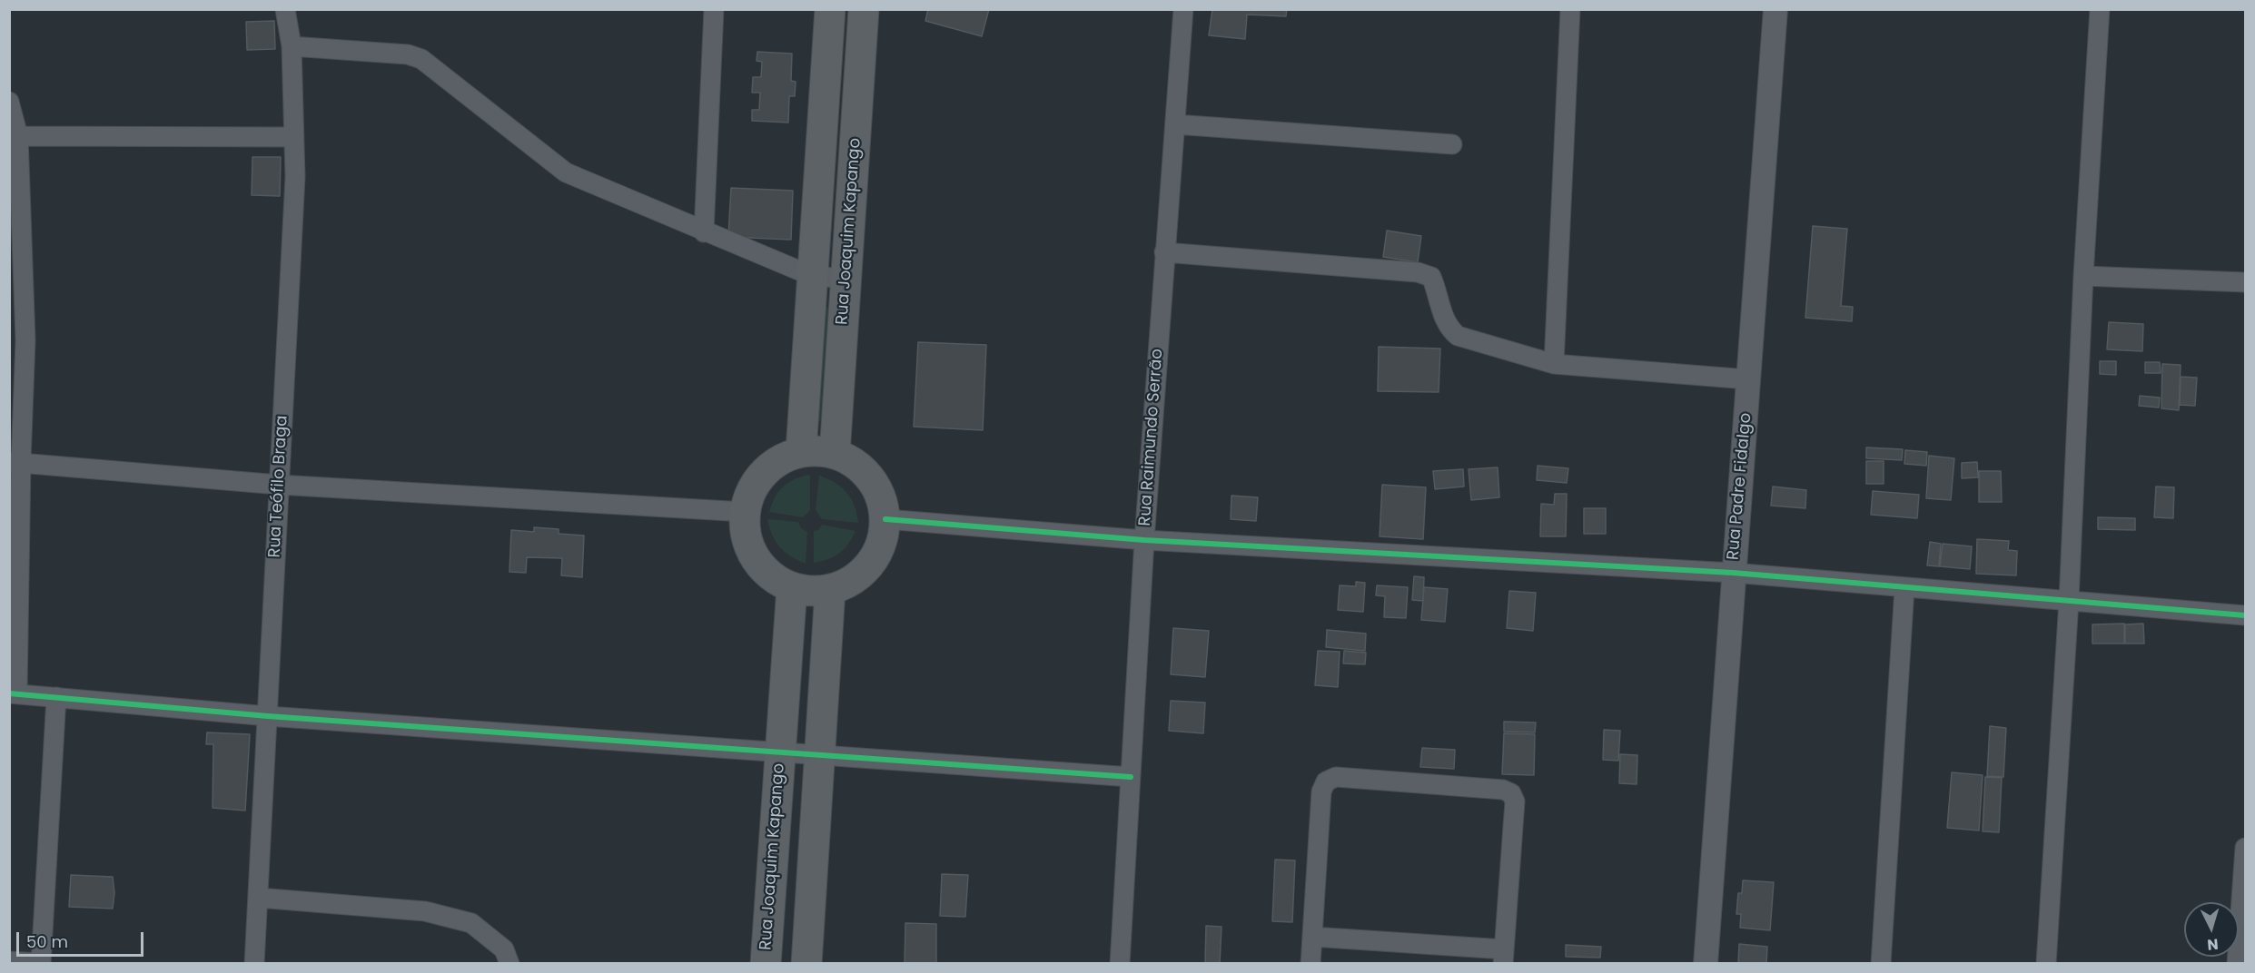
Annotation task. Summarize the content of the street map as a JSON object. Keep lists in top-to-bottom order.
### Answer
{
  "streets": {
    "main road": ["Rua Joaquim Kapango"],
    "street": ["Rua Raimundo Serrão", "Rua Teófilo Braga", "Rua Padre Fidalgo"]
  },
  "scale_bar": "50 m",
  "north": "bottom"
}
